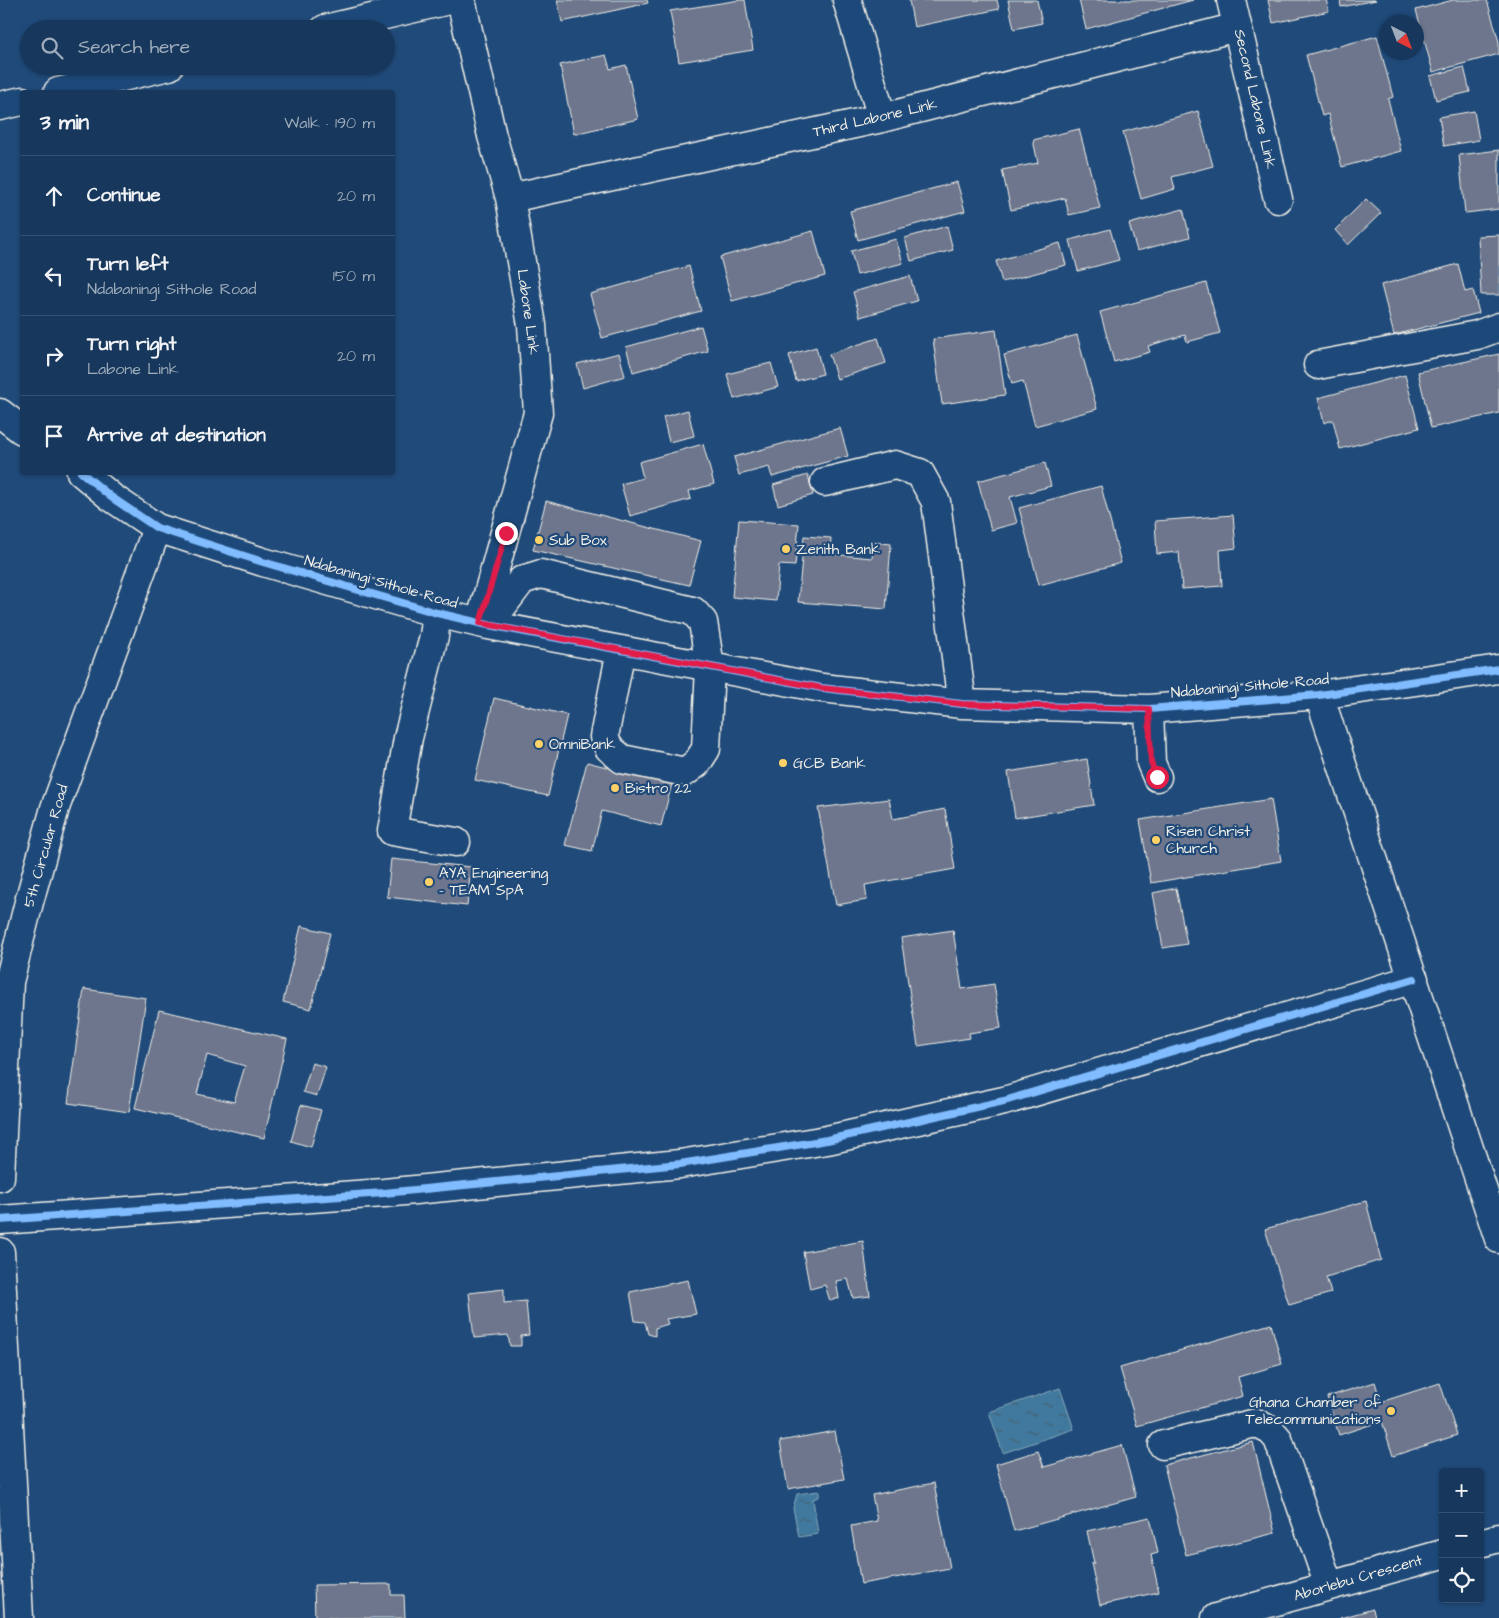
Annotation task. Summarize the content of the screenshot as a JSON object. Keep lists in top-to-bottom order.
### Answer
{
  "streets": {
    "street": [
      "Second Labone Link",
      "Third Labone Link",
      "Labone Link",
      "Ndabaningi Sithole Road",
      "5th Circular Road",
      "Aborlebu Crescent"
    ]
  },
  "crossings": [
    ["Second Labone Link", "Third Labone Link"],
    ["Third Labone Link", "Labone Link"],
    ["Labone Link", "Ndabaningi Sithole Road"],
    ["Ndabaningi Sithole Road", "5th Circular Road"]
  ],
  "places": [
    "Sub Box",
    "Zenith Bank",
    "OmniBank",
    "GCB Bank",
    "Bistro 22",
    "Risen Christ Church",
    "AYA Engineering - TEAM SpA",
    "Ghana Chamber of Telecommunications"
  ],
  "north": "bottom right",
  "page": {
    "search": "Search here",
    "heading": ["3 min", "Walk · 190 m"],
    "list": [
      ["Continue", "20 m"],
      ["Turn left", "Ndabaningi Sithole Road", "150 m"],
      ["Turn right", "Labone Link", "20 m"],
      "Arrive at destination"
    ],
    "map_buttons": ["+", "−"]
  }
}
